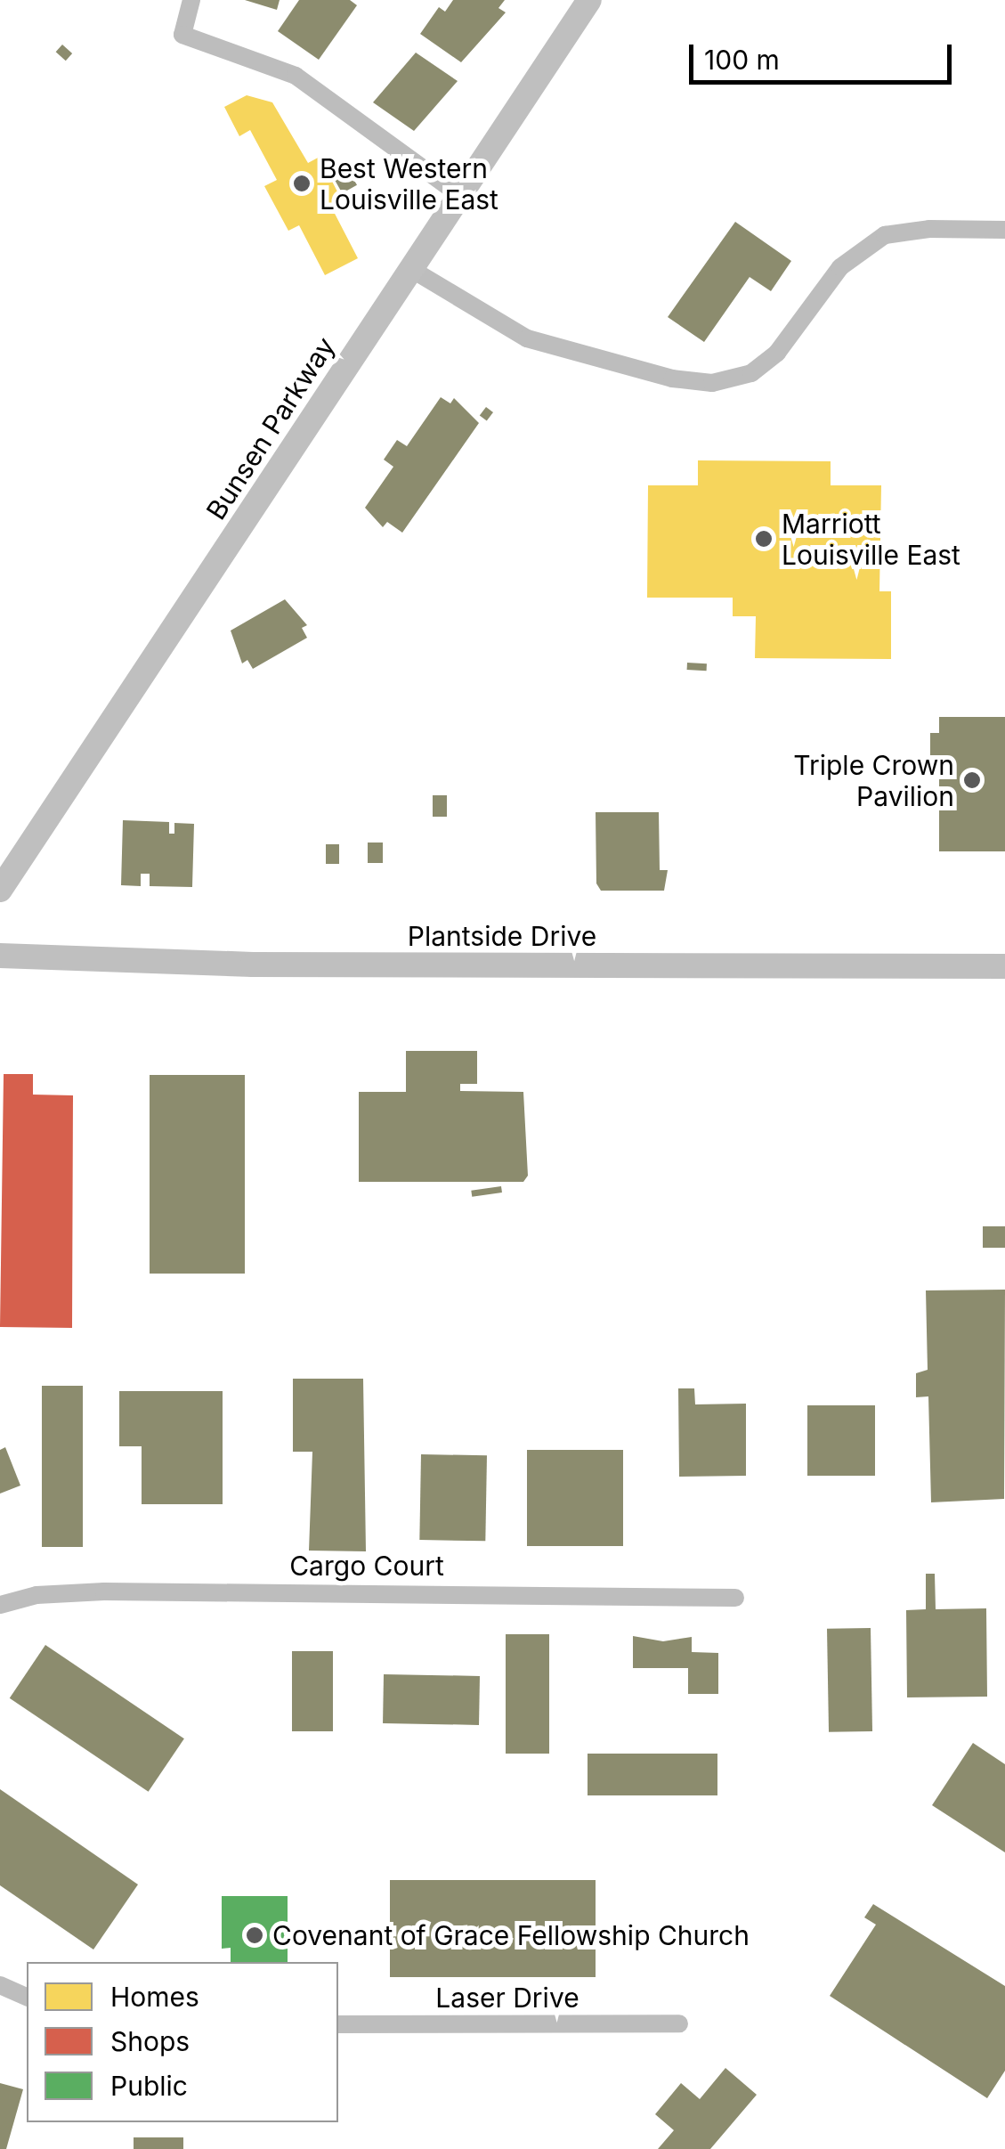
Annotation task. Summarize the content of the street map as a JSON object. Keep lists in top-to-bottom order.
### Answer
{
  "streets": {
    "street": [
      "Bunsen Parkway",
      "Plantside Drive",
      "Cargo Court",
      "Laser Drive"
    ]
  },
  "places": [
    "Best Western Louisville East",
    "Marriott Louisville East",
    "Triple Crown Pavilion",
    "Covenant of Grace Fellowship Church"
  ],
  "legend": ["Homes", "Shops", "Public"],
  "scale_bar": "100 m"
}
